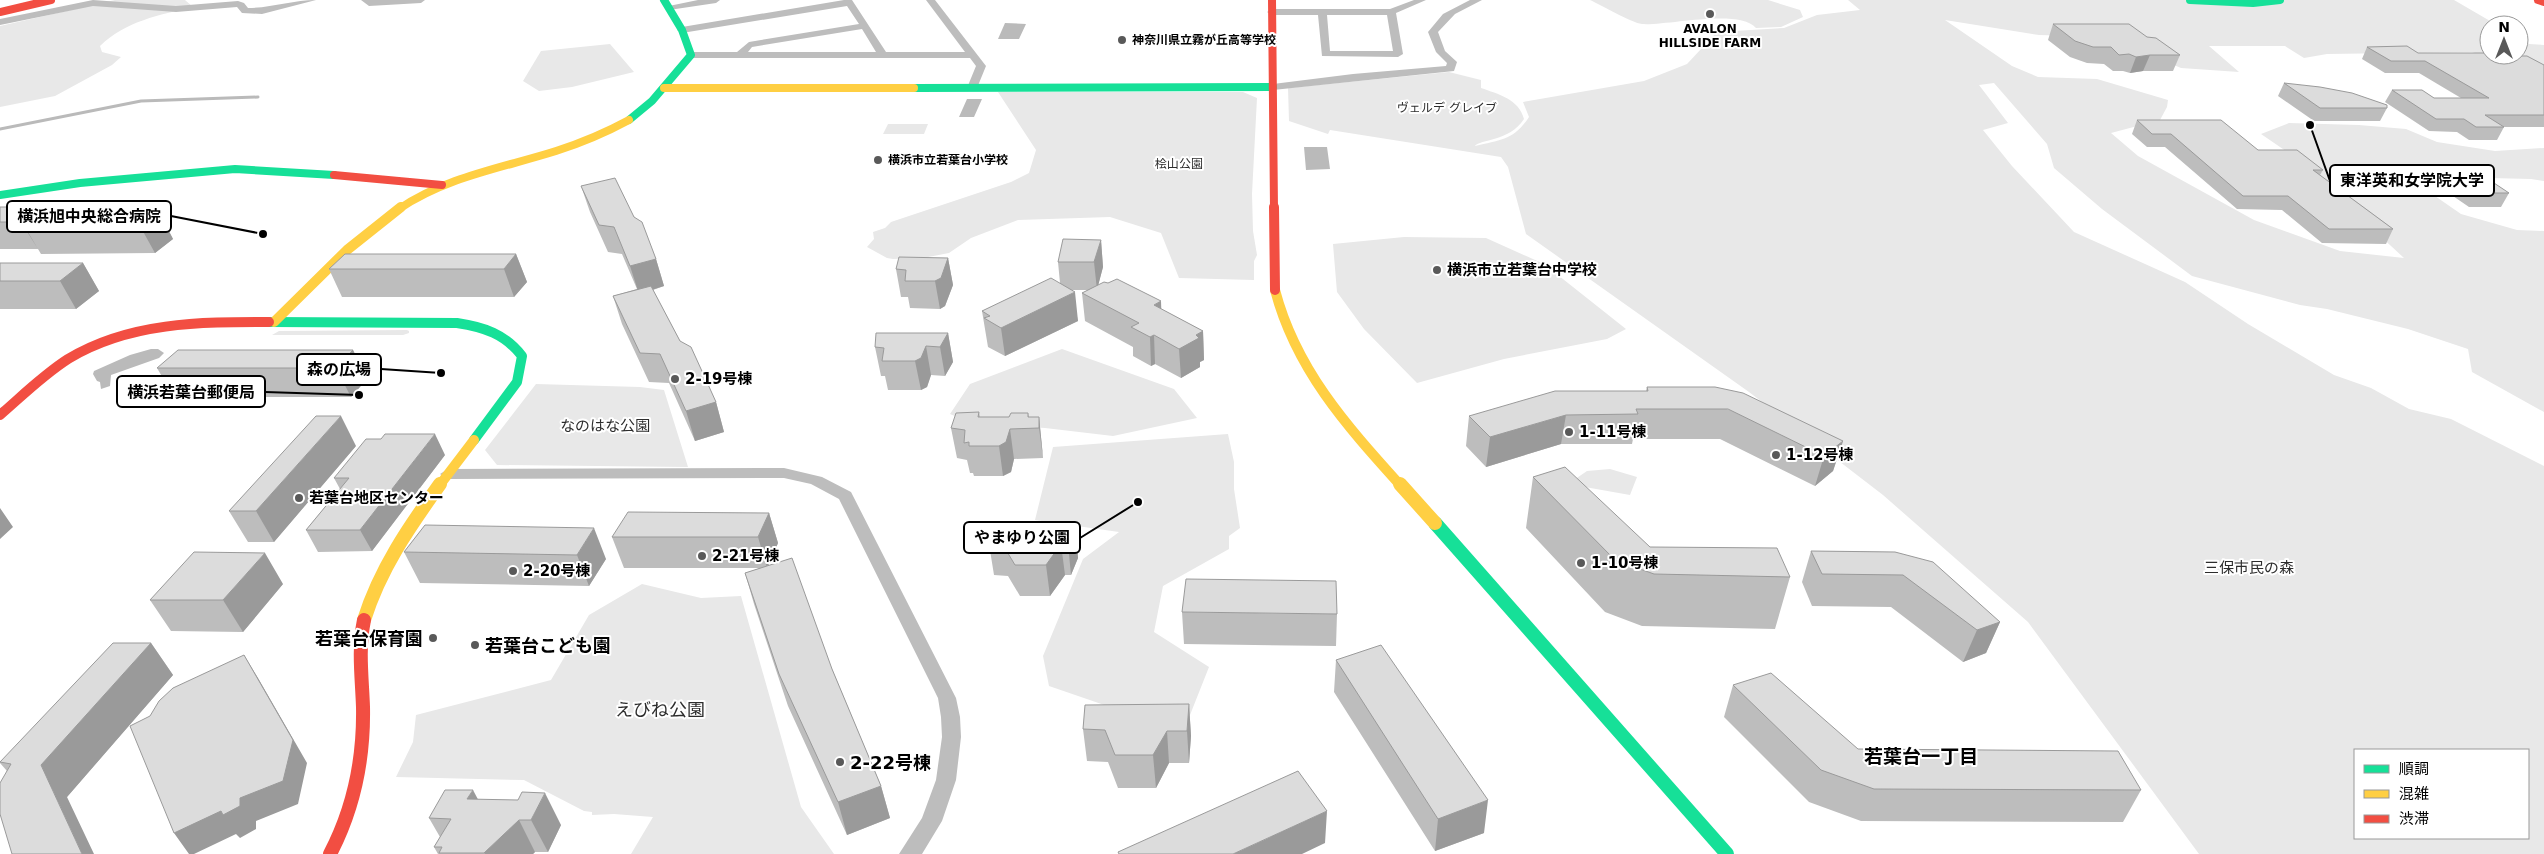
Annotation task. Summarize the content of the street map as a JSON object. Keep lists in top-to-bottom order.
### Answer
{
  "districts": ["若葉台一丁目"],
  "parks": [
    "ヴェルデ グレイブ",
    "桧山公園",
    "なのはな公園",
    "三保市民の森",
    "えびね公園"
  ],
  "places": [
    "AVALON HILLSIDE FARM",
    "神奈川県立霧が丘高等学校",
    "東洋英和女学院大学",
    "横浜市立若葉台小学校",
    "横浜旭中央総合病院",
    "横浜市立若葉台中学校",
    "森の広場",
    "2-19号棟",
    "横浜若葉台郵便局",
    "1-11号棟",
    "1-12号棟",
    "若葉台地区センター",
    "やまゆり公園",
    "2-21号棟",
    "1-10号棟",
    "2-20号棟",
    "若葉台保育園",
    "若葉台こども園",
    "2-22号棟"
  ],
  "legend": ["順調", "混雑", "渋滞"],
  "north": "top"
}
